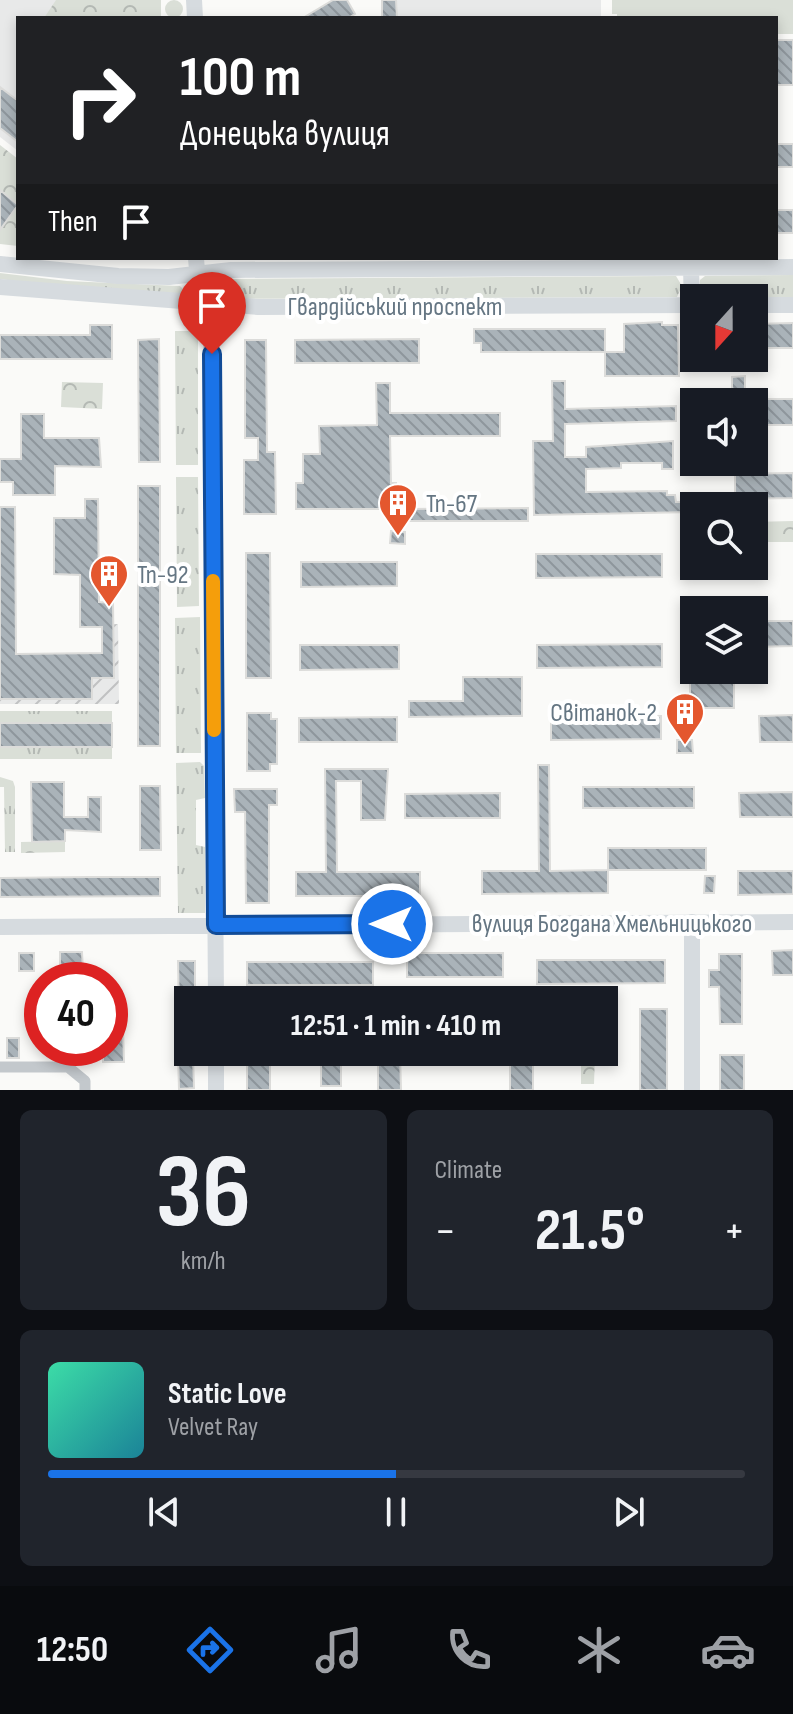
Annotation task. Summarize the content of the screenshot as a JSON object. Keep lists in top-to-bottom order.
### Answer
{
  "streets": {
    "main road": ["Гвардійський проспект", "вулиця Богдана Хмельницького"]
  },
  "places": {
    "building": ["Тп-67", "Тп-92", "Світанок-2"]
  },
  "north": "bottom",
  "page": {
    "turn": ["100 m", "Донецька вулиця"],
    "then": "Then",
    "limit": "40",
    "trip": "12:51 · 1 min · 410 m",
    "tile": [
      ["36", "km/h"],
      "Climate"
    ],
    "heat": ["−", "21.5°", "+"],
    "song": ["Static Love", "Velvet Ray"],
    "tabs": "12:50"
  }
}
